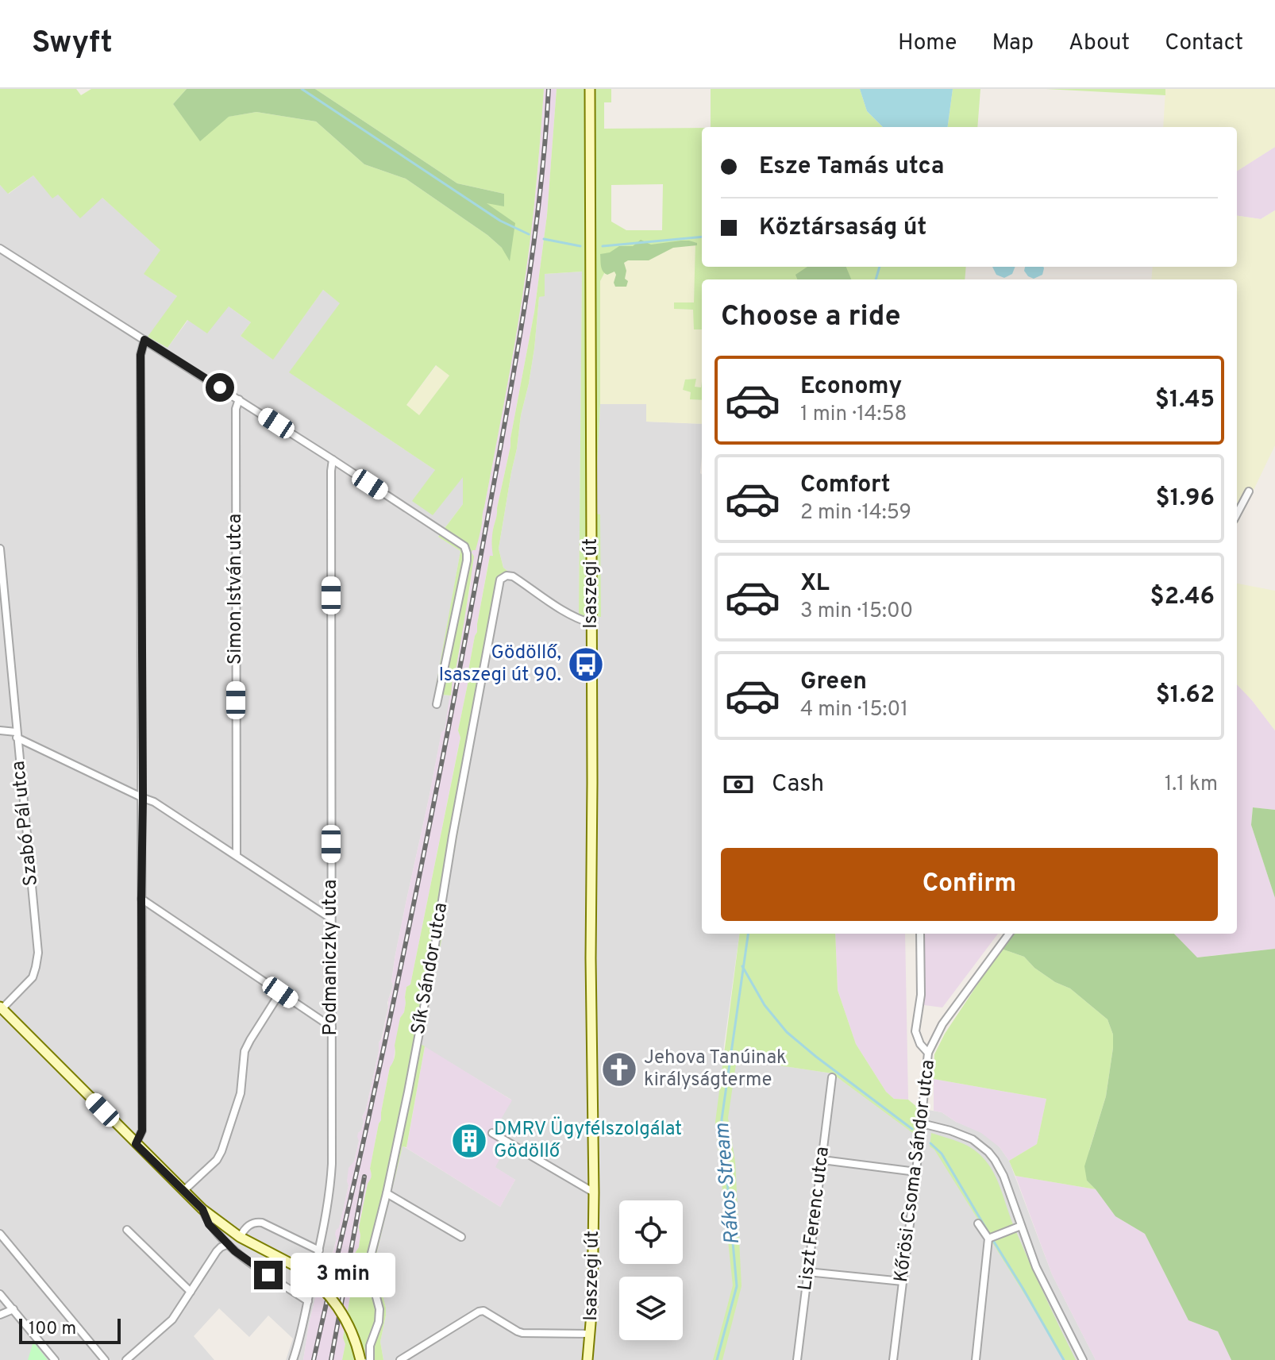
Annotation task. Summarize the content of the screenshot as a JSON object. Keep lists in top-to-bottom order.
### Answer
{
  "streets": {
    "main road": ["Isaszegi út"],
    "street": [
      "Simon István utca",
      "Szabó Pál utca",
      "Podmaniczky utca",
      "Sík Sándor utca",
      "Kőrösi Csoma Sándor utca",
      "Liszt Ferenc utca"
    ]
  },
  "crossings": [
    ["Isaszegi út", "Sík Sándor utca"]
  ],
  "water": ["Rákos Stream"],
  "places": {
    "bus stop": ["Gödöllő, Isaszegi út 90."],
    "church": ["Jehova Tanúinak királyságterme"],
    "building": ["DMRV Ügyfélszolgálat Gödöllő"]
  },
  "scale_bar": "100 m",
  "page": {
    "header": "Swyft",
    "nav": [
      "Home",
      "Map",
      "About",
      "Contact"
    ],
    "banner": ["Esze Tamás utca", "Köztársaság út"],
    "heading": "Choose a ride",
    "list": [
      {
        "name": "Economy",
        "note": "1 min · 14:58",
        "value": "$1.45"
      },
      {
        "name": "Comfort",
        "note": "2 min · 14:59",
        "value": "$1.96"
      },
      {
        "name": "XL",
        "note": "3 min · 15:00",
        "value": "$2.46"
      },
      {
        "name": "Green",
        "note": "4 min · 15:01",
        "value": "$1.62"
      }
    ],
    "pay": ["Cash", "1.1 km"],
    "buttons": "Confirm",
    "bubble": "3 min",
    "scale": "100 m"
  }
}
